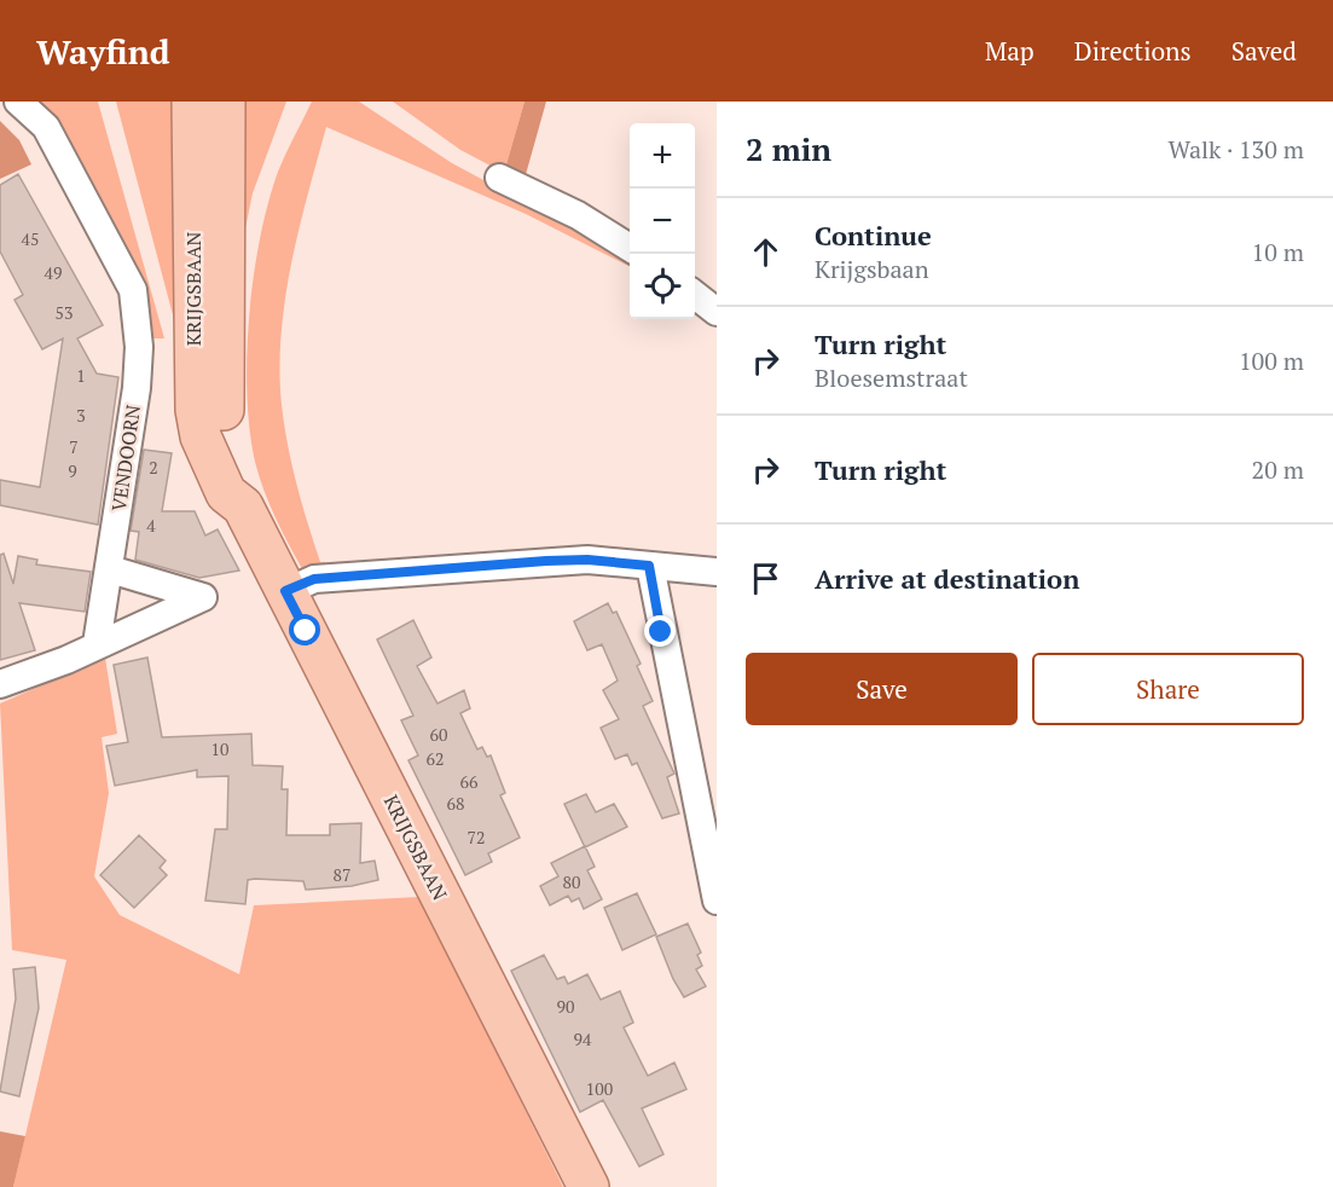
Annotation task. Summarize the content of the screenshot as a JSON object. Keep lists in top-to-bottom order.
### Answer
{
  "streets": {
    "main road": ["KRIJGSBAAN"],
    "street": ["VENDOORN"]
  },
  "house_numbers": [
    "45",
    "49",
    "53",
    "1",
    "3",
    "7",
    "2",
    "9",
    "4",
    "60",
    "10",
    "62",
    "66",
    "68",
    "72",
    "87",
    "80",
    "90",
    "94",
    "100"
  ],
  "page": {
    "header": "Wayfind",
    "nav": ["Map", "Directions", "Saved"],
    "heading": ["2 min", "Walk · 130 m"],
    "map_buttons": ["+", "−"],
    "list": [
      ["Continue", "Krijgsbaan", "10 m"],
      ["Turn right", "Bloesemstraat", "100 m"],
      ["Turn right", "20 m"],
      "Arrive at destination"
    ],
    "buttons": ["Save", "Share"]
  }
}
